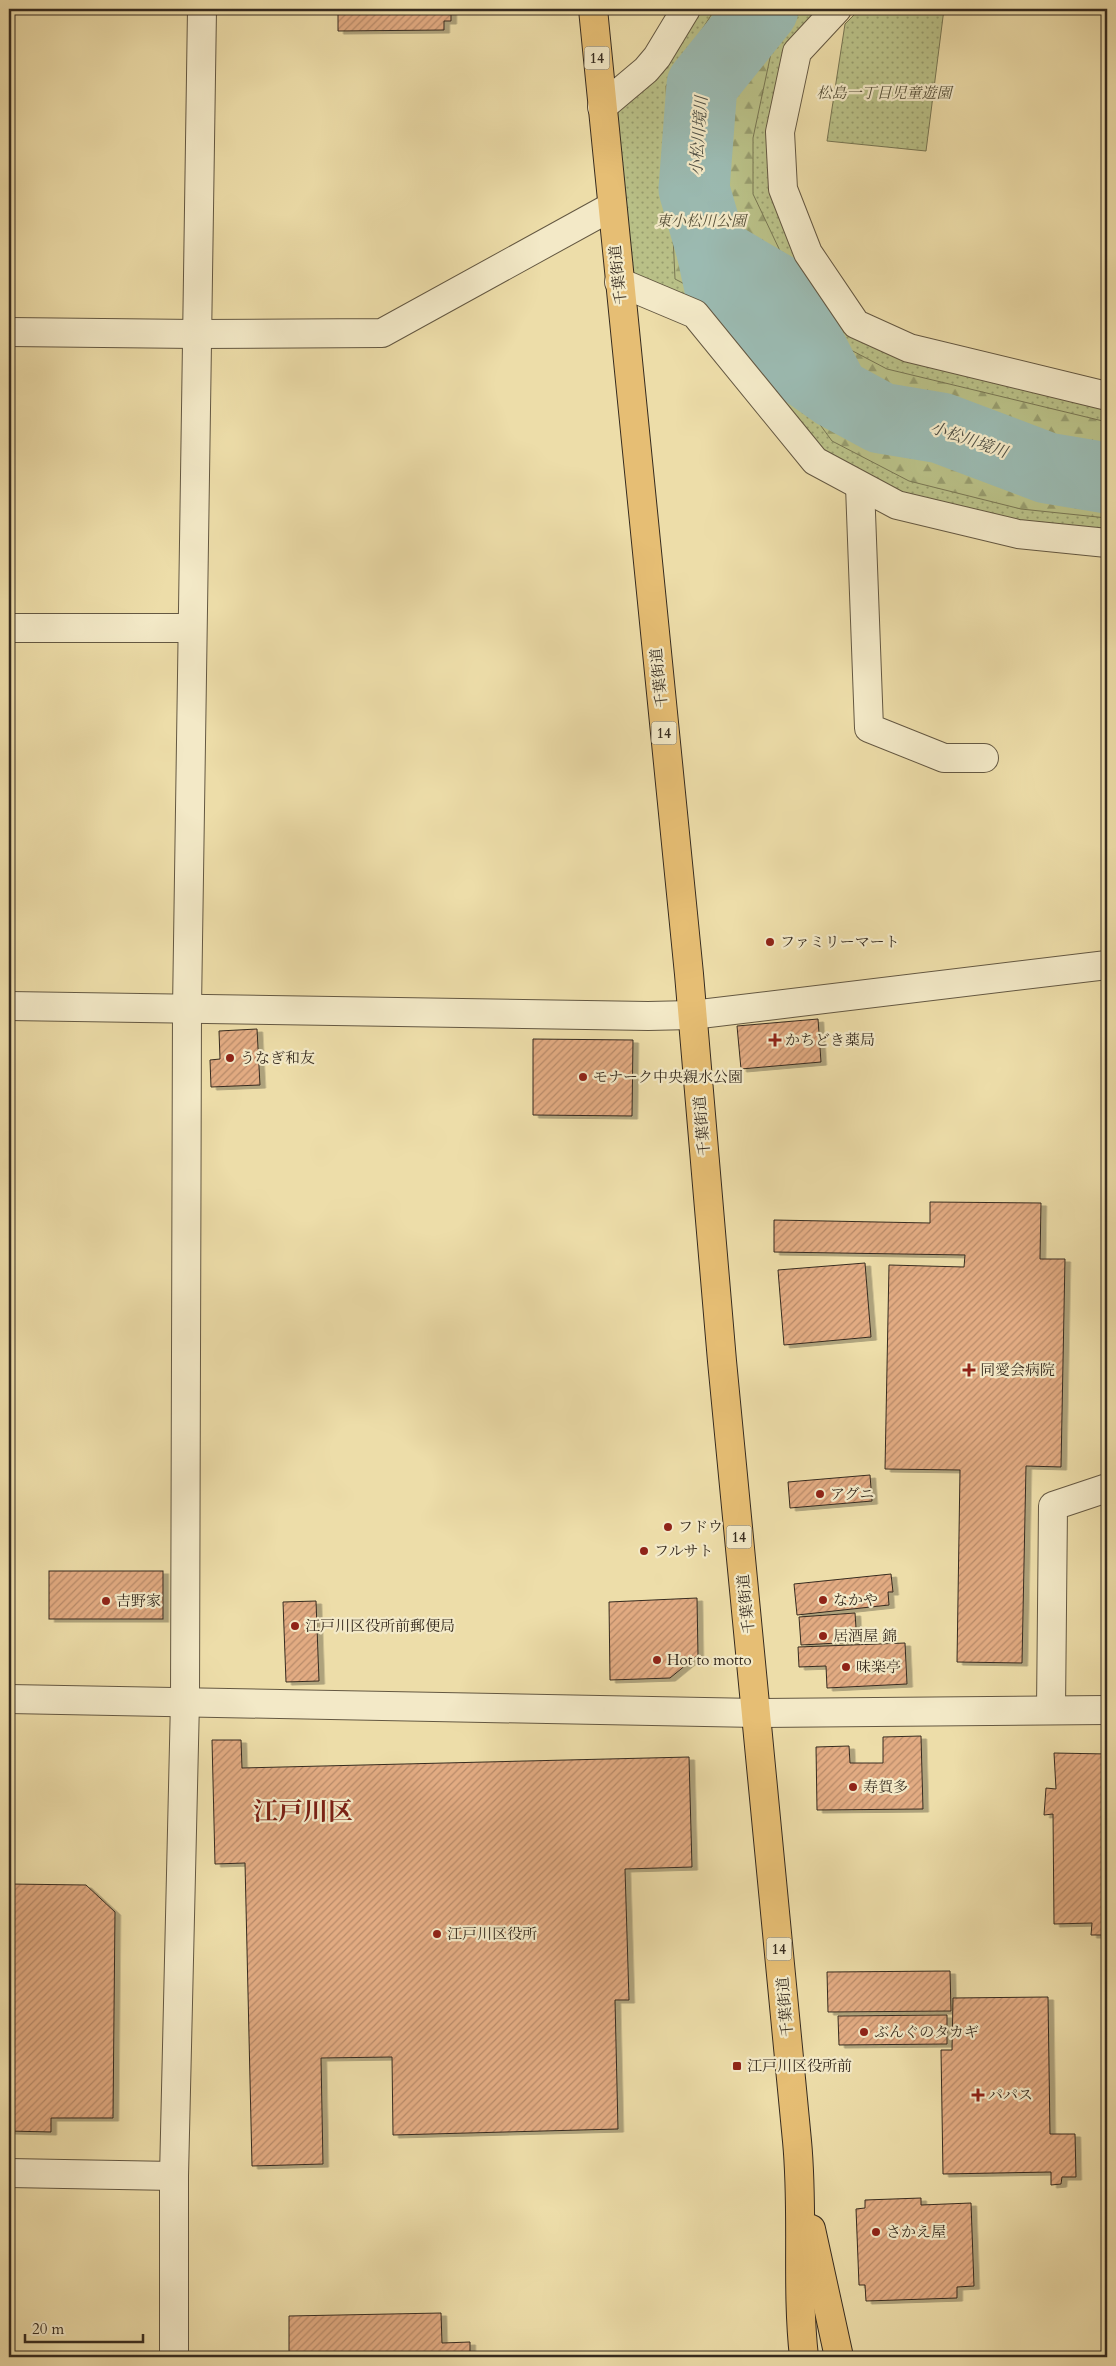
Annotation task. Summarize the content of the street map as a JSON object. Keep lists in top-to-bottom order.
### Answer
{
  "streets": {
    "highway": ["14", "千葉街道"]
  },
  "districts": ["江戸川区"],
  "water": ["小松川境川"],
  "parks": ["松島一丁目児童遊園", "東小松川公園"],
  "places": {
    "other": [
      "ファミリーマート",
      "うなぎ和友",
      "モナーク中央親水公園",
      "アグニ",
      "フドウ",
      "フルサト",
      "なかや",
      "吉野家",
      "江戸川区役所前郵便局",
      "居酒屋 錦",
      "Hot to motto",
      "味楽亭",
      "寿賀多",
      "江戸川区役所",
      "ぶんぐのタカギ",
      "さかえ屋"
    ],
    "health": ["かちどき薬局", "同愛会病院", "パパス"],
    "transit": ["江戸川区役所前"]
  },
  "scale_bar": "20 m"
}
